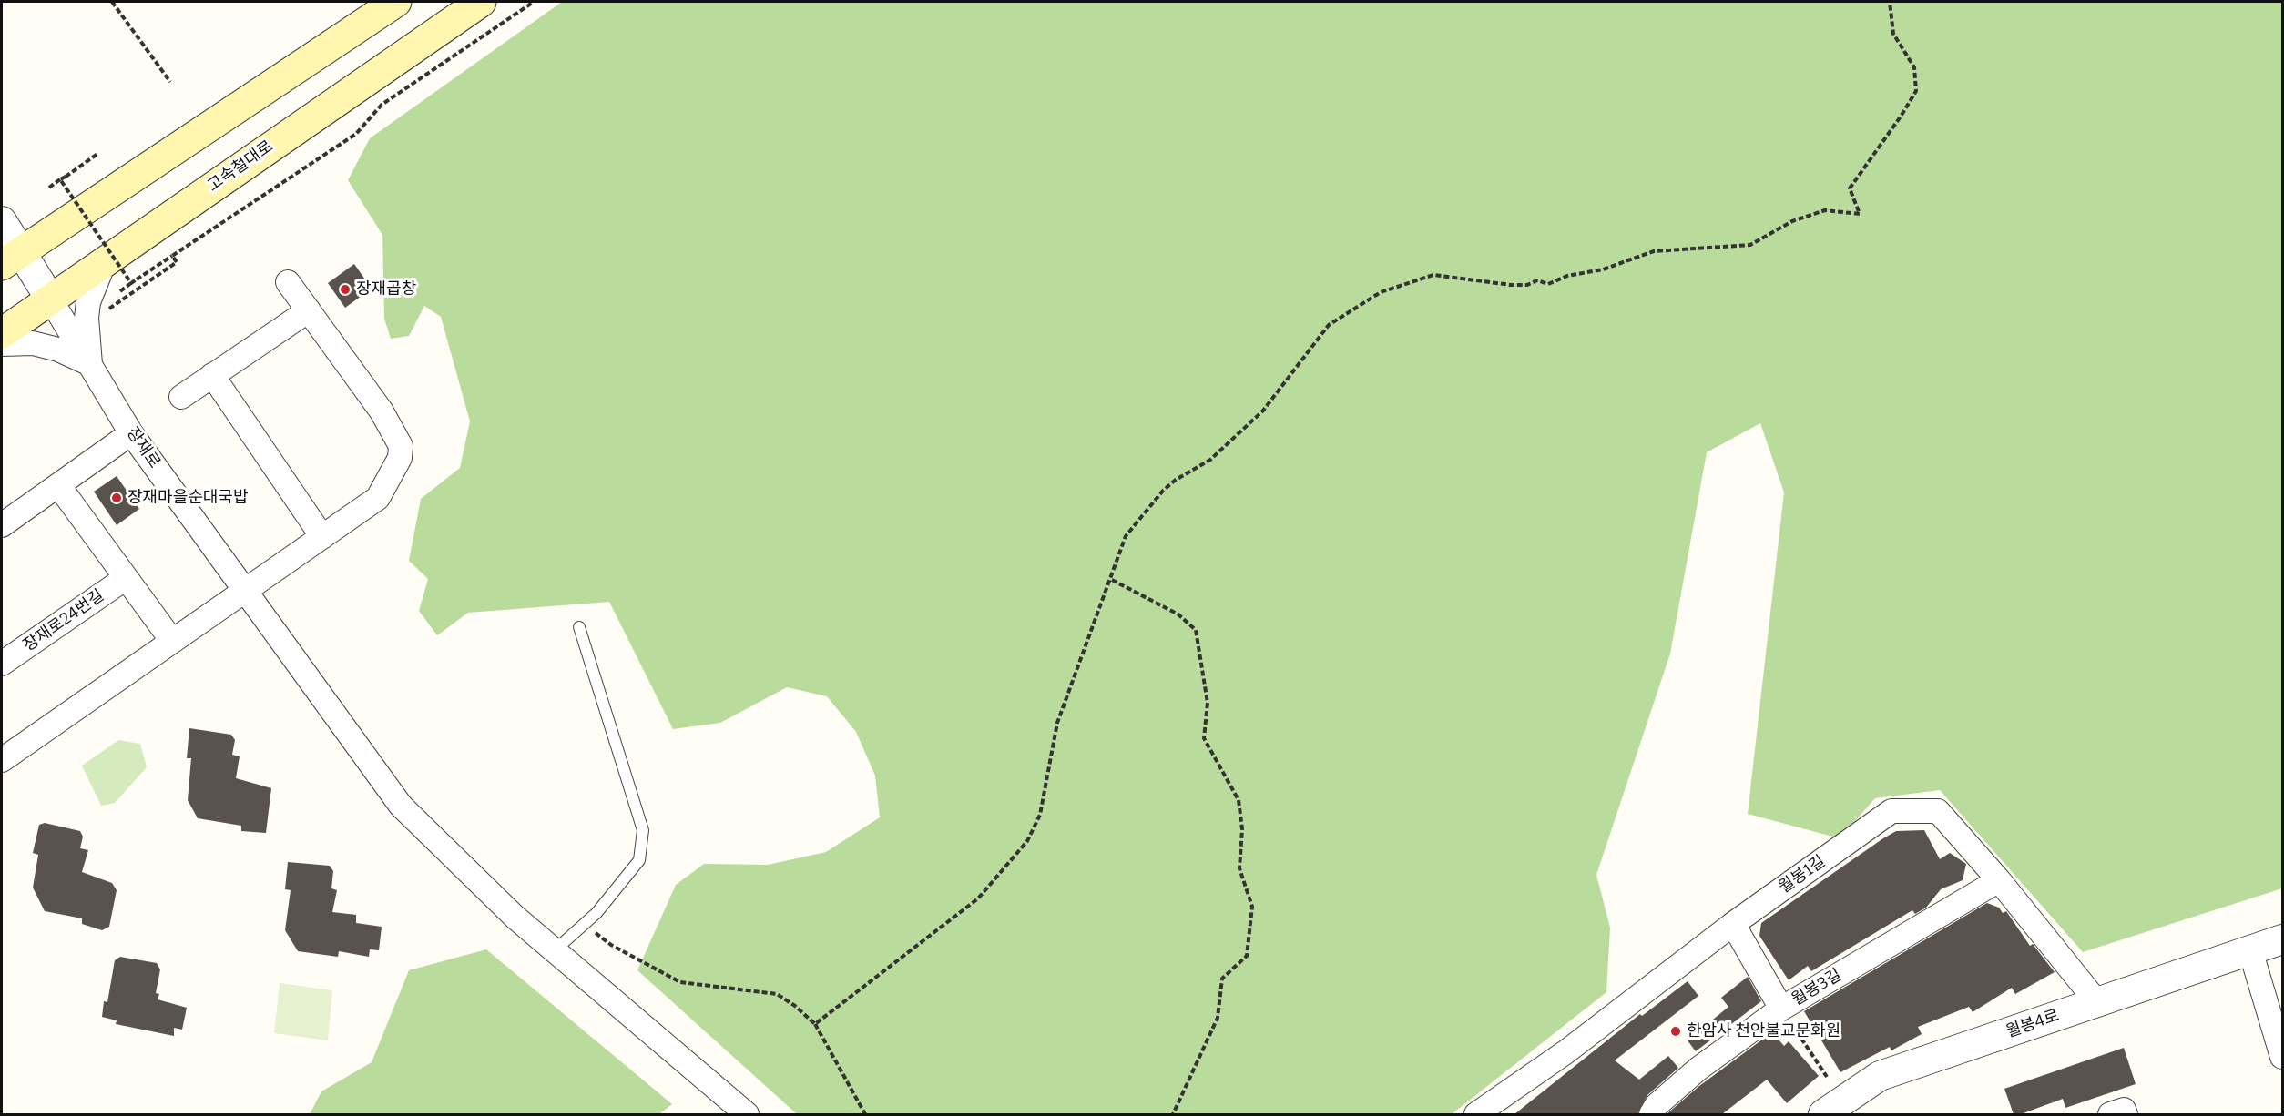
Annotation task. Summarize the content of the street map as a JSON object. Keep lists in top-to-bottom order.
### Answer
{
  "streets": {
    "main road": ["고속철대로"],
    "street": [
      "장재로",
      "장재로24번길",
      "월봉1길",
      "월봉3길",
      "월봉4로"
    ]
  },
  "crossings": [
    ["고속철대로", "장재로"],
    ["월봉1길", "월봉3길"],
    ["월봉1길", "월봉4로"]
  ],
  "places": ["장재곱창", "장재마을순대국밥", "한암사 천안불교문화원"]
}
